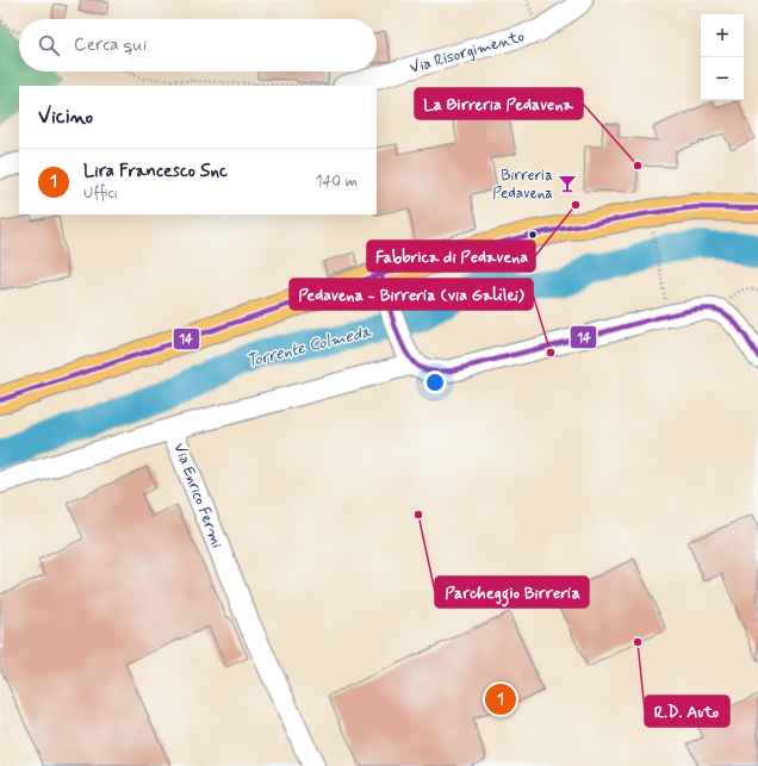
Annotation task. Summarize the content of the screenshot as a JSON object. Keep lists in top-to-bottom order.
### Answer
{
  "streets": {
    "street": ["Via Risorgimento", "Via Enrico Fermi"]
  },
  "water": ["Torrente Colmeda"],
  "places": {
    "other": [
      "La Birreria Pedavena",
      "Fabbrica di Pedavena",
      "Pedavena - Birreria (via Galilei)",
      "Parcheggio Birreria",
      "R.D. Auto"
    ],
    "bar": ["Birreria Pedavena"]
  },
  "lines": ["transit line 14"],
  "page": {
    "map_buttons": ["+", "−"],
    "search": "Cerca qui",
    "heading": "Vicino",
    "list": [
      {
        "mark": "1",
        "name": "Lira Francesco Snc",
        "note": "Uffici",
        "value": "140 m"
      }
    ],
    "pins": "1"
  }
}
